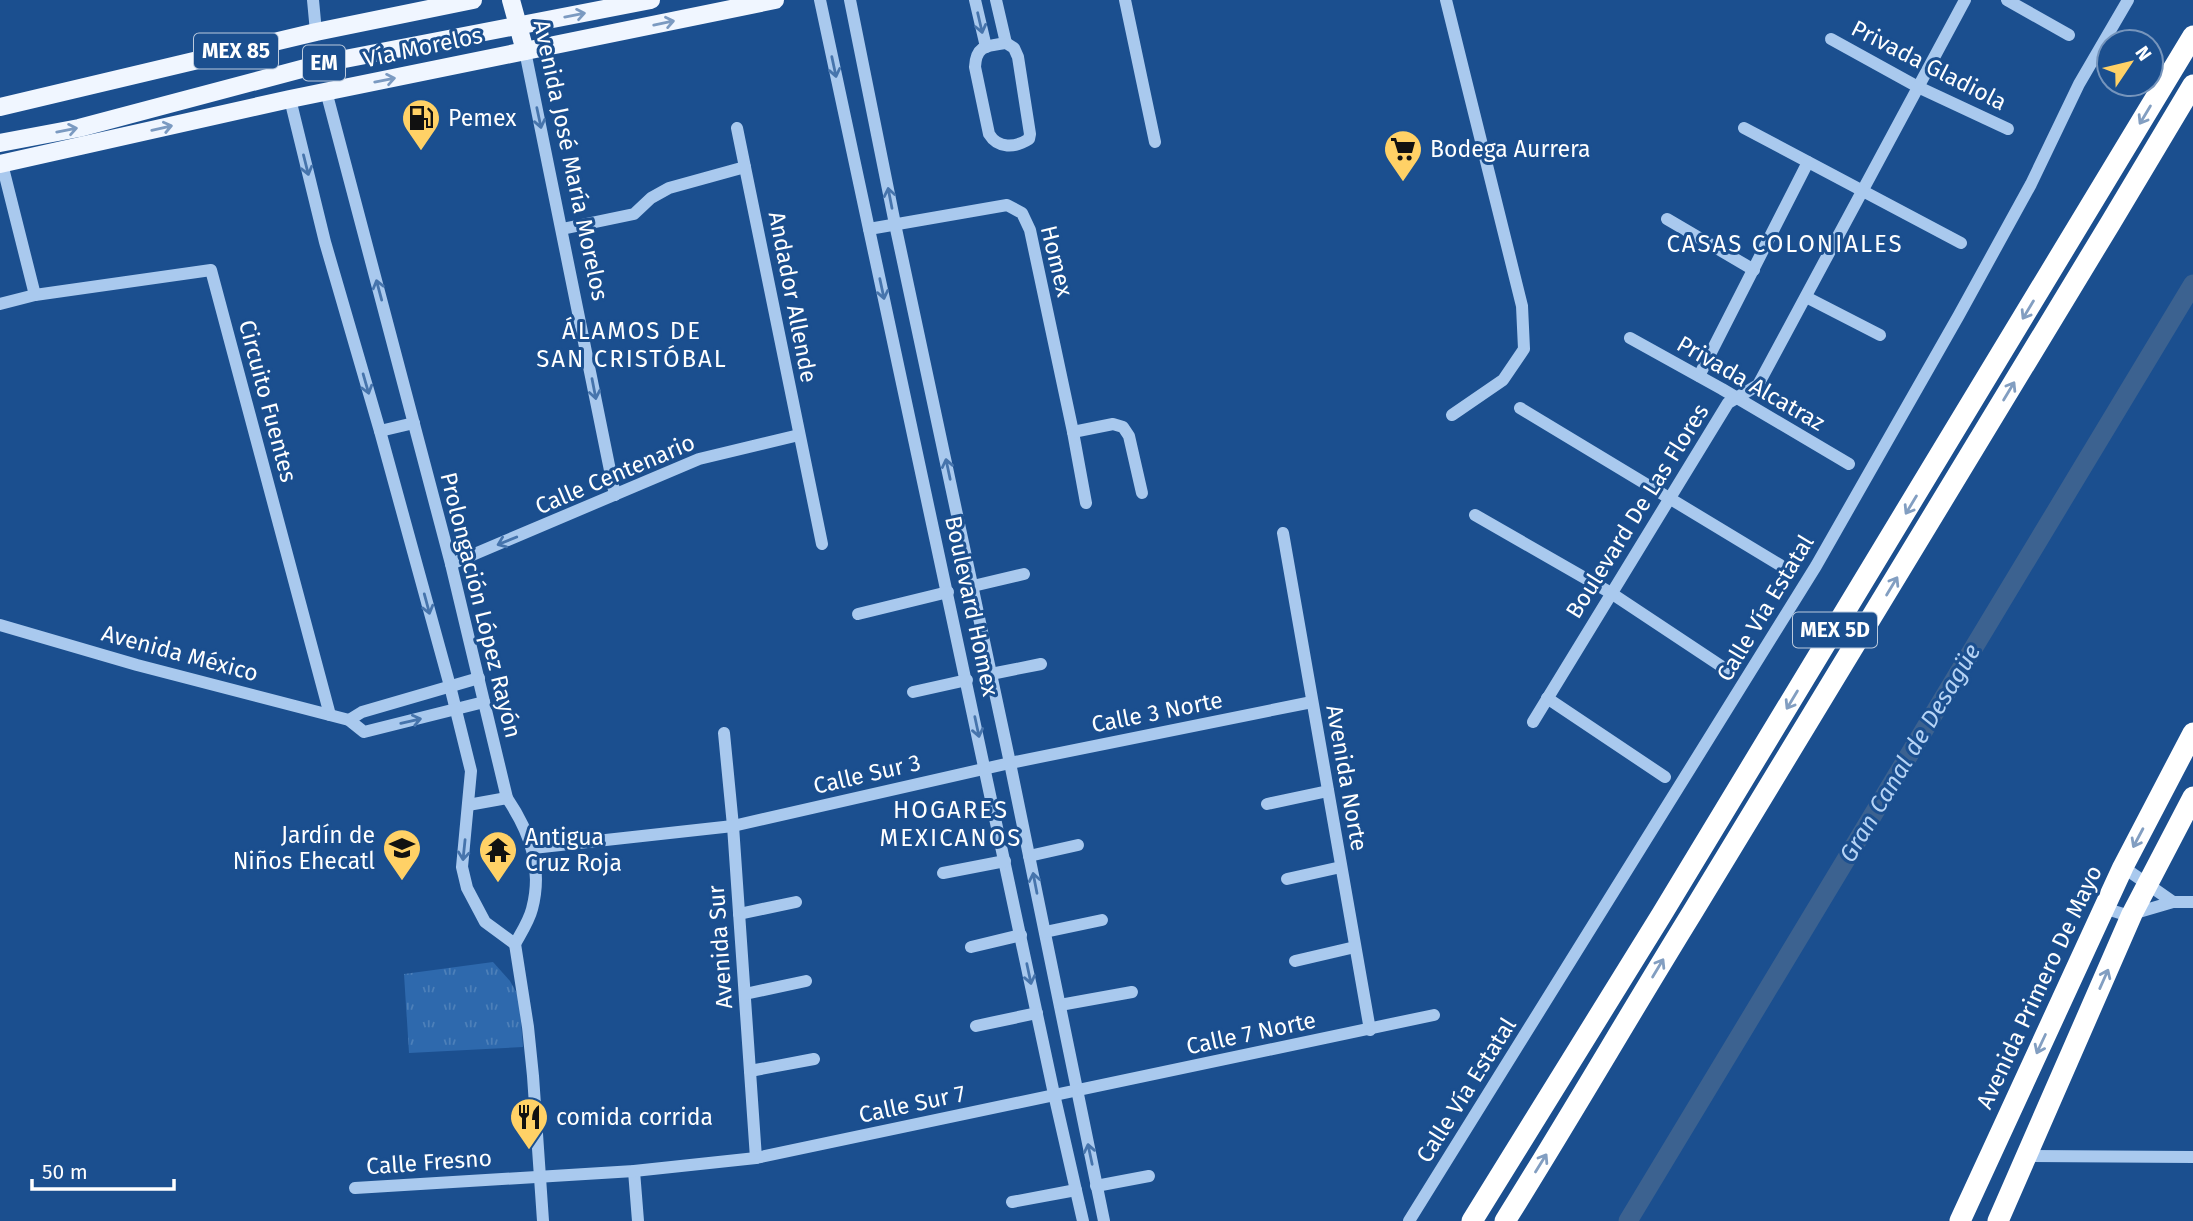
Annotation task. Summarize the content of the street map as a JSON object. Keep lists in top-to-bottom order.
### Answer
{
  "streets": {
    "highway": ["MEX 5D", "Avenida Primero De Mayo"],
    "main road": [
      "Vía Morelos",
      "MEX 85",
      "EM",
      "Avenida José María Morelos"
    ],
    "street": [
      "Privada Gladiola",
      "Homex",
      "Andador Allende",
      "Privada Alcatraz",
      "Circuito Fuentes",
      "Calle Centenario",
      "Boulevard De Las Flores",
      "Prolongación López Rayón",
      "Boulevard Homex",
      "Calle Vía Estatal",
      "Avenida México",
      "Calle 3 Norte",
      "Calle Sur 3",
      "Avenida Norte",
      "Avenida Sur",
      "Calle 7 Norte",
      "Calle Sur 7",
      "Calle Fresno"
    ]
  },
  "crossings": [
    ["Vía Morelos", "Avenida José María Morelos"],
    ["Vía Morelos", "Prolongación López Rayón"],
    ["Privada Gladiola", "Boulevard De Las Flores"],
    ["Avenida José María Morelos", "Calle Centenario"],
    ["Homex", "Boulevard Homex"],
    ["Andador Allende", "Calle Centenario"],
    ["Privada Alcatraz", "Boulevard De Las Flores"],
    ["Circuito Fuentes", "Avenida México"],
    ["Calle Centenario", "Prolongación López Rayón"],
    ["Prolongación López Rayón", "Avenida México"],
    ["Prolongación López Rayón", "Calle Sur 3"],
    ["Boulevard Homex", "Calle 3 Norte"],
    ["Boulevard Homex", "Calle Sur 3"],
    ["Boulevard Homex", "Calle 7 Norte"],
    ["Boulevard Homex", "Calle Sur 7"],
    ["Calle 3 Norte", "Calle Sur 3"],
    ["Calle 3 Norte", "Avenida Norte"],
    ["Calle Sur 3", "Avenida Sur"],
    ["Avenida Norte", "Calle 7 Norte"],
    ["Avenida Sur", "Calle Sur 7"],
    ["Avenida Sur", "Calle Fresno"],
    ["Calle 7 Norte", "Calle Sur 7"],
    ["Calle Sur 7", "Calle Fresno"]
  ],
  "one_way": ["Avenida José María Morelos", "Calle Centenario"],
  "districts": ["CASAS COLONIALES", "ÁLAMOS DE SAN CRISTÓBAL", "HOGARES MEXICANOS"],
  "water": ["Gran Canal de Desagüe"],
  "places": {
    "fuel station": ["Pemex"],
    "supermarket": ["Bodega Aurrera"],
    "school or university": ["Jardín de Niños Ehecatl"],
    "temple": ["Antigua Cruz Roja"],
    "restaurant": ["comida corrida"]
  },
  "scale_bar": "50 m",
  "north": "top right"
}
